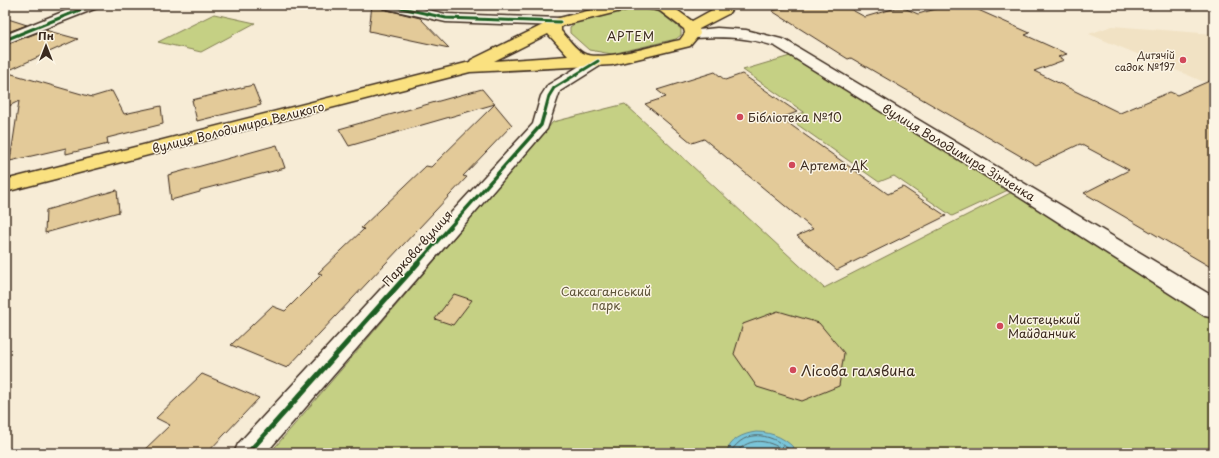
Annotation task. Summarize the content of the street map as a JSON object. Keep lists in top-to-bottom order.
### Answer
{
  "streets": {
    "main road": ["вулиця Володимира Великого", "вулиця Володимира Зінченка"],
    "street": ["Паркова вулиця"]
  },
  "districts": ["АРТЕМ"],
  "parks": ["Саксаганський парк"],
  "places": [
    "Дитячій садок №197",
    "Бібліотека №10",
    "Артема ДК",
    "Мистецький Майданчик",
    "Лісова галявина"
  ],
  "north": "top"
}
